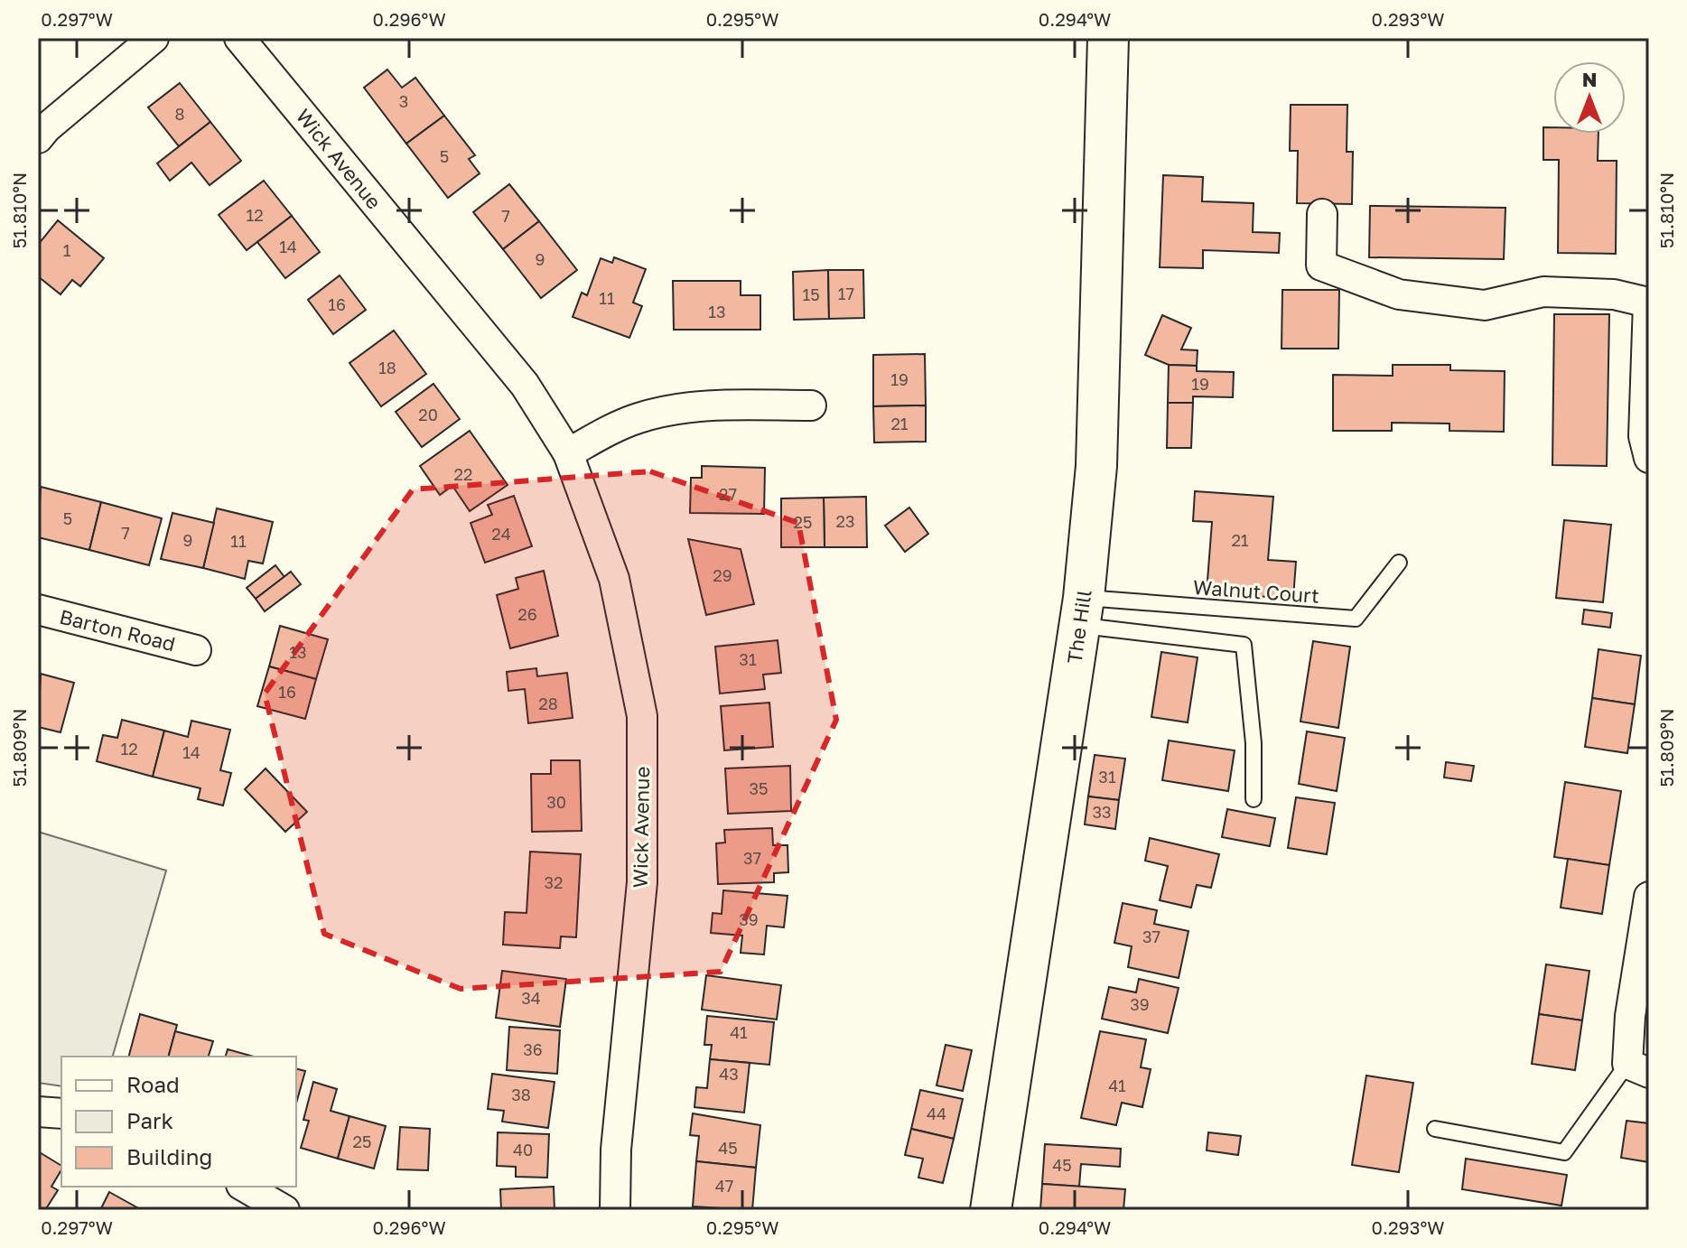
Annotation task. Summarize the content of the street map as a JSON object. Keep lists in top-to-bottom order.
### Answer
{
  "streets": {
    "main road": ["The Hill"],
    "street": ["Wick Avenue", "Barton Road"],
    "lane": ["Walnut Court"]
  },
  "crossings": [
    ["Walnut Court", "The Hill"]
  ],
  "house_numbers": [
    "3",
    "8",
    "5",
    "12",
    "7",
    "14",
    "1",
    "9",
    "17",
    "15",
    "11",
    "16",
    "13",
    "18",
    "19",
    "19",
    "20",
    "21",
    "22",
    "27",
    "5",
    "23",
    "25",
    "7",
    "24",
    "9",
    "21",
    "11",
    "29",
    "26",
    "13",
    "31",
    "16",
    "28",
    "12",
    "14",
    "31",
    "35",
    "30",
    "33",
    "37",
    "32",
    "39",
    "37",
    "34",
    "39",
    "41",
    "36",
    "43",
    "41",
    "38",
    "44",
    "25",
    "45",
    "40",
    "45",
    "47"
  ],
  "legend": ["Road", "Park", "Building"],
  "north": "top",
  "coordinates": [
    "0.297°W",
    "0.296°W",
    "0.295°W",
    "0.294°W",
    "0.293°W",
    "51.810°N",
    "51.809°N"
  ]
}
